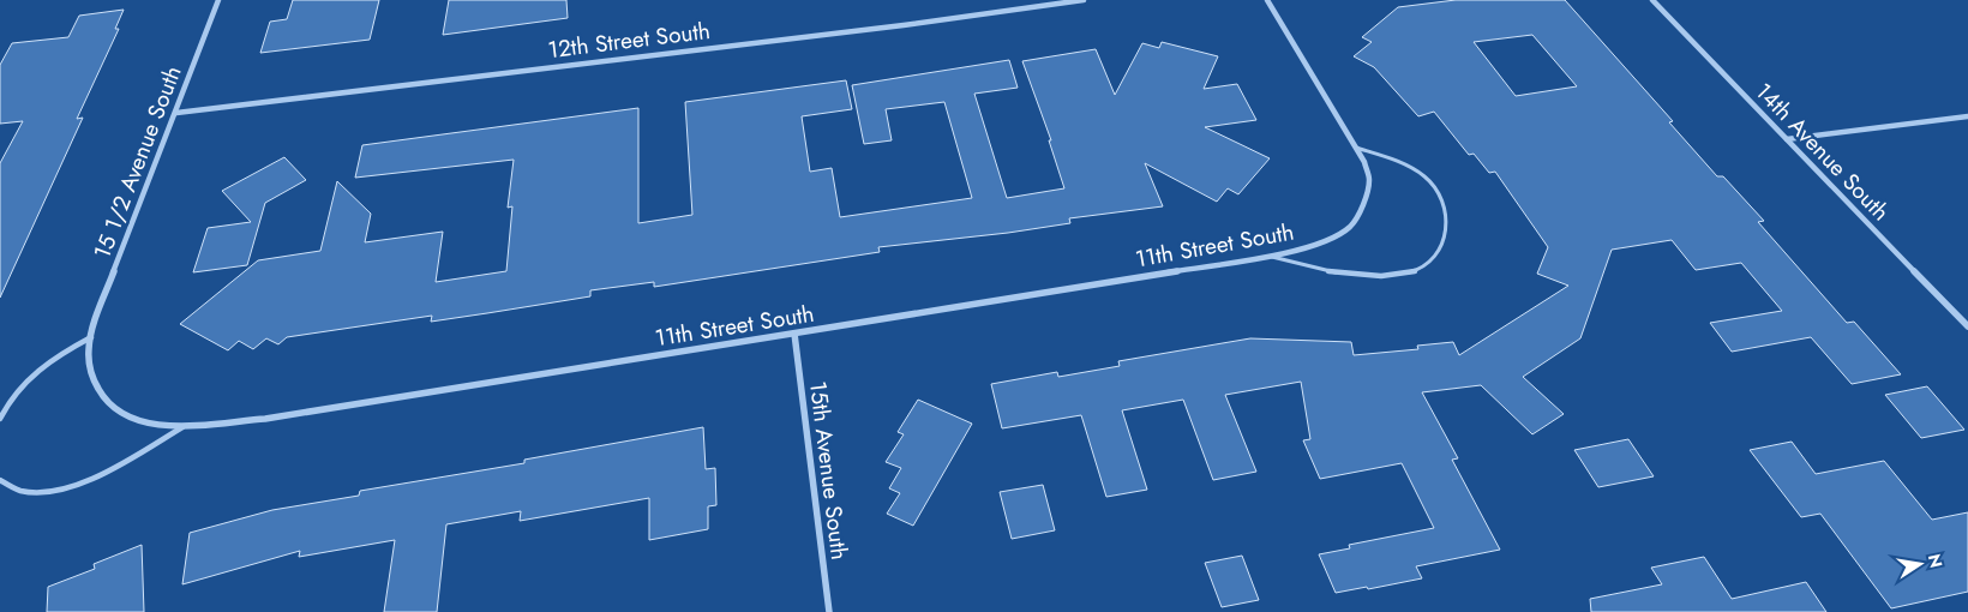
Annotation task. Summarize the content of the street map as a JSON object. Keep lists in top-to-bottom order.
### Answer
{
  "streets": {
    "street": [
      "12th Street South",
      "14th Avenue South",
      "15 1/2 Avenue South",
      "11th Street South",
      "15th Avenue South"
    ]
  },
  "crossings": [
    ["12th Street South", "15 1/2 Avenue South"],
    ["15 1/2 Avenue South", "11th Street South"],
    ["11th Street South", "15th Avenue South"]
  ],
  "north": "right"
}
